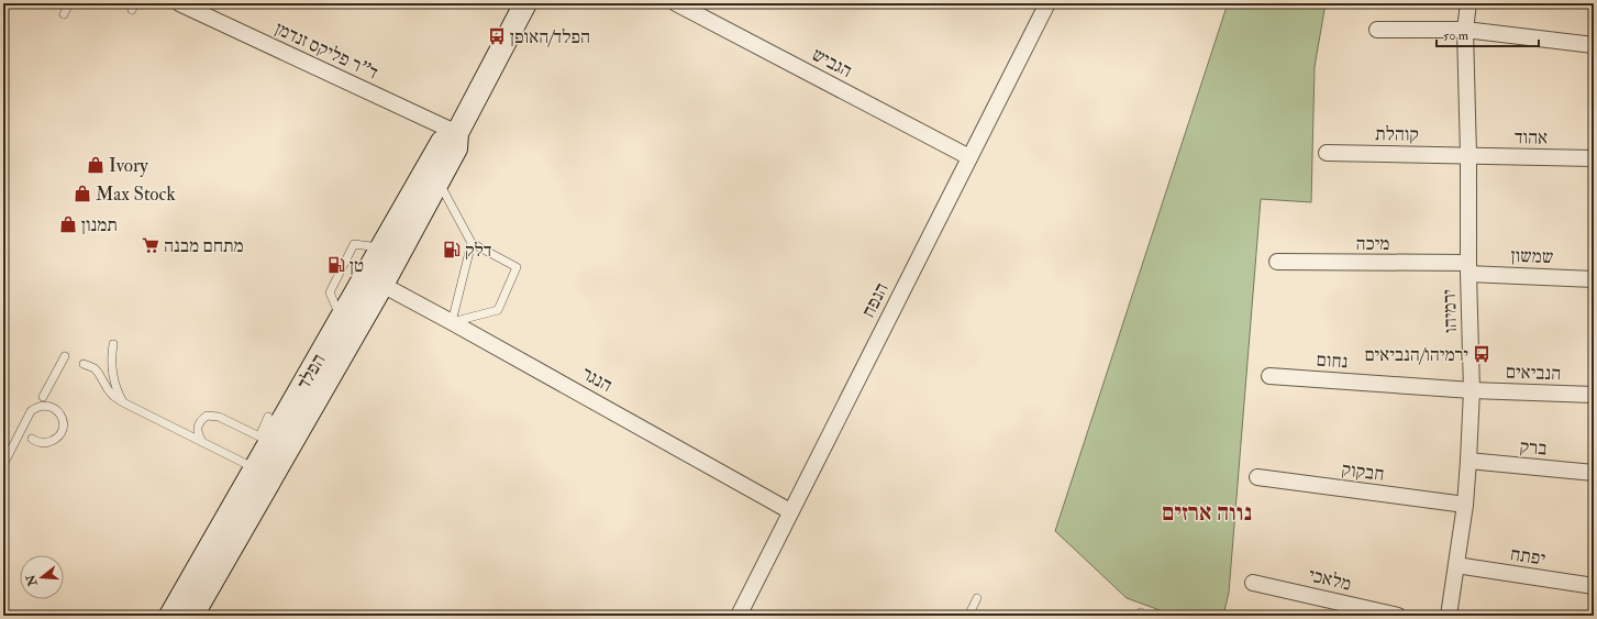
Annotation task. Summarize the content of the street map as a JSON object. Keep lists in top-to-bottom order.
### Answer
{
  "streets": {
    "street": [
      "ד''ר פליקס זנדמן",
      "הגביש",
      "קוהלת",
      "אהוד",
      "מיכה",
      "שמשון",
      "הנפח",
      "ירמיהו",
      "נחום",
      "הפלד",
      "הנביאים",
      "הנגר",
      "ברק",
      "חבקוק",
      "יפתח",
      "מלאכי"
    ]
  },
  "crossings": [
    ["ד''ר פליקס זנדמן", "הפלד"],
    ["הגביש", "הנפח"],
    ["קוהלת", "אהוד"],
    ["קוהלת", "ירמיהו"],
    ["אהוד", "ירמיהו"],
    ["מיכה", "שמשון"],
    ["מיכה", "ירמיהו"],
    ["שמשון", "ירמיהו"],
    ["הנפח", "הנגר"],
    ["ירמיהו", "נחום"],
    ["ירמיהו", "הנביאים"],
    ["ירמיהו", "ברק"],
    ["ירמיהו", "חבקוק"],
    ["ירמיהו", "יפתח"],
    ["נחום", "הנביאים"],
    ["הפלד", "הנגר"]
  ],
  "districts": ["נווה ארזים"],
  "places": {
    "bus stop": ["הפלד/האופן", "ירמיהו/הנביאים"],
    "shop": ["Ivory", "Max Stock", "תמנון"],
    "supermarket": ["מתחם מבנה"],
    "fuel station": ["דלק", "טן"]
  },
  "scale_bar": "50 m",
  "north": "left"
}
